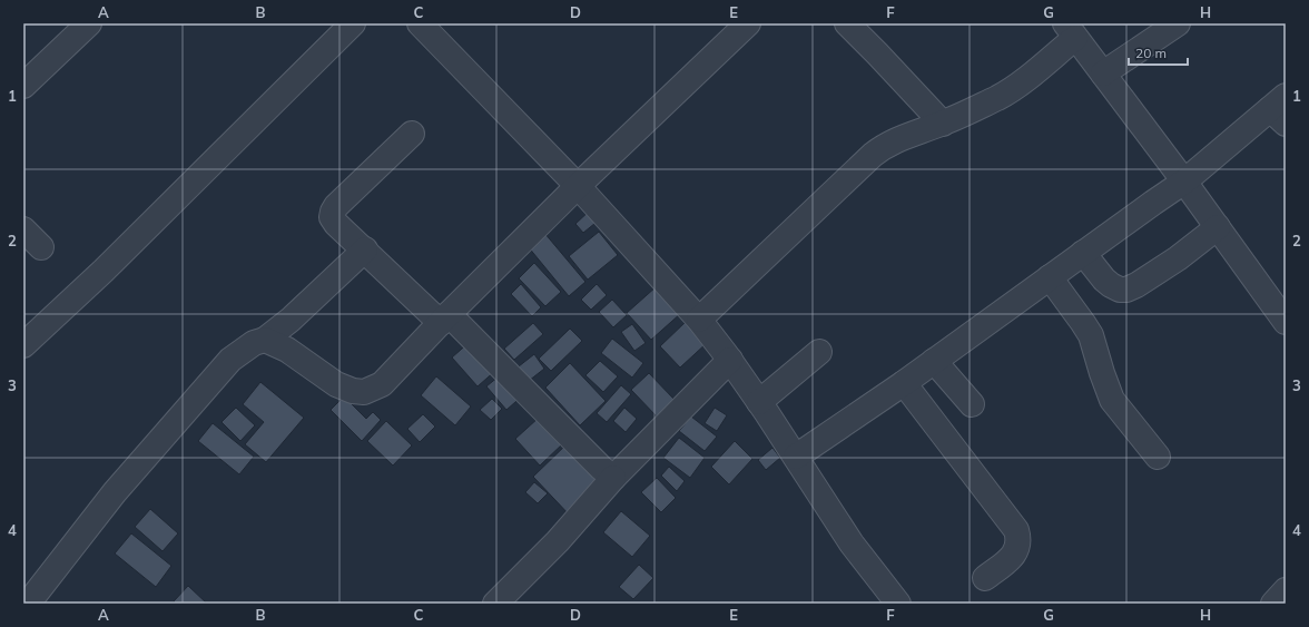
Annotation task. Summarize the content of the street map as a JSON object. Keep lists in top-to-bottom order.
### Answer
{
  "scale_bar": "20 m",
  "grid": {
    "columns": [
      "A",
      "B",
      "C",
      "D",
      "E",
      "F",
      "G",
      "H"
    ],
    "rows": [
      "1",
      "2",
      "3",
      "4"
    ]
  }
}
